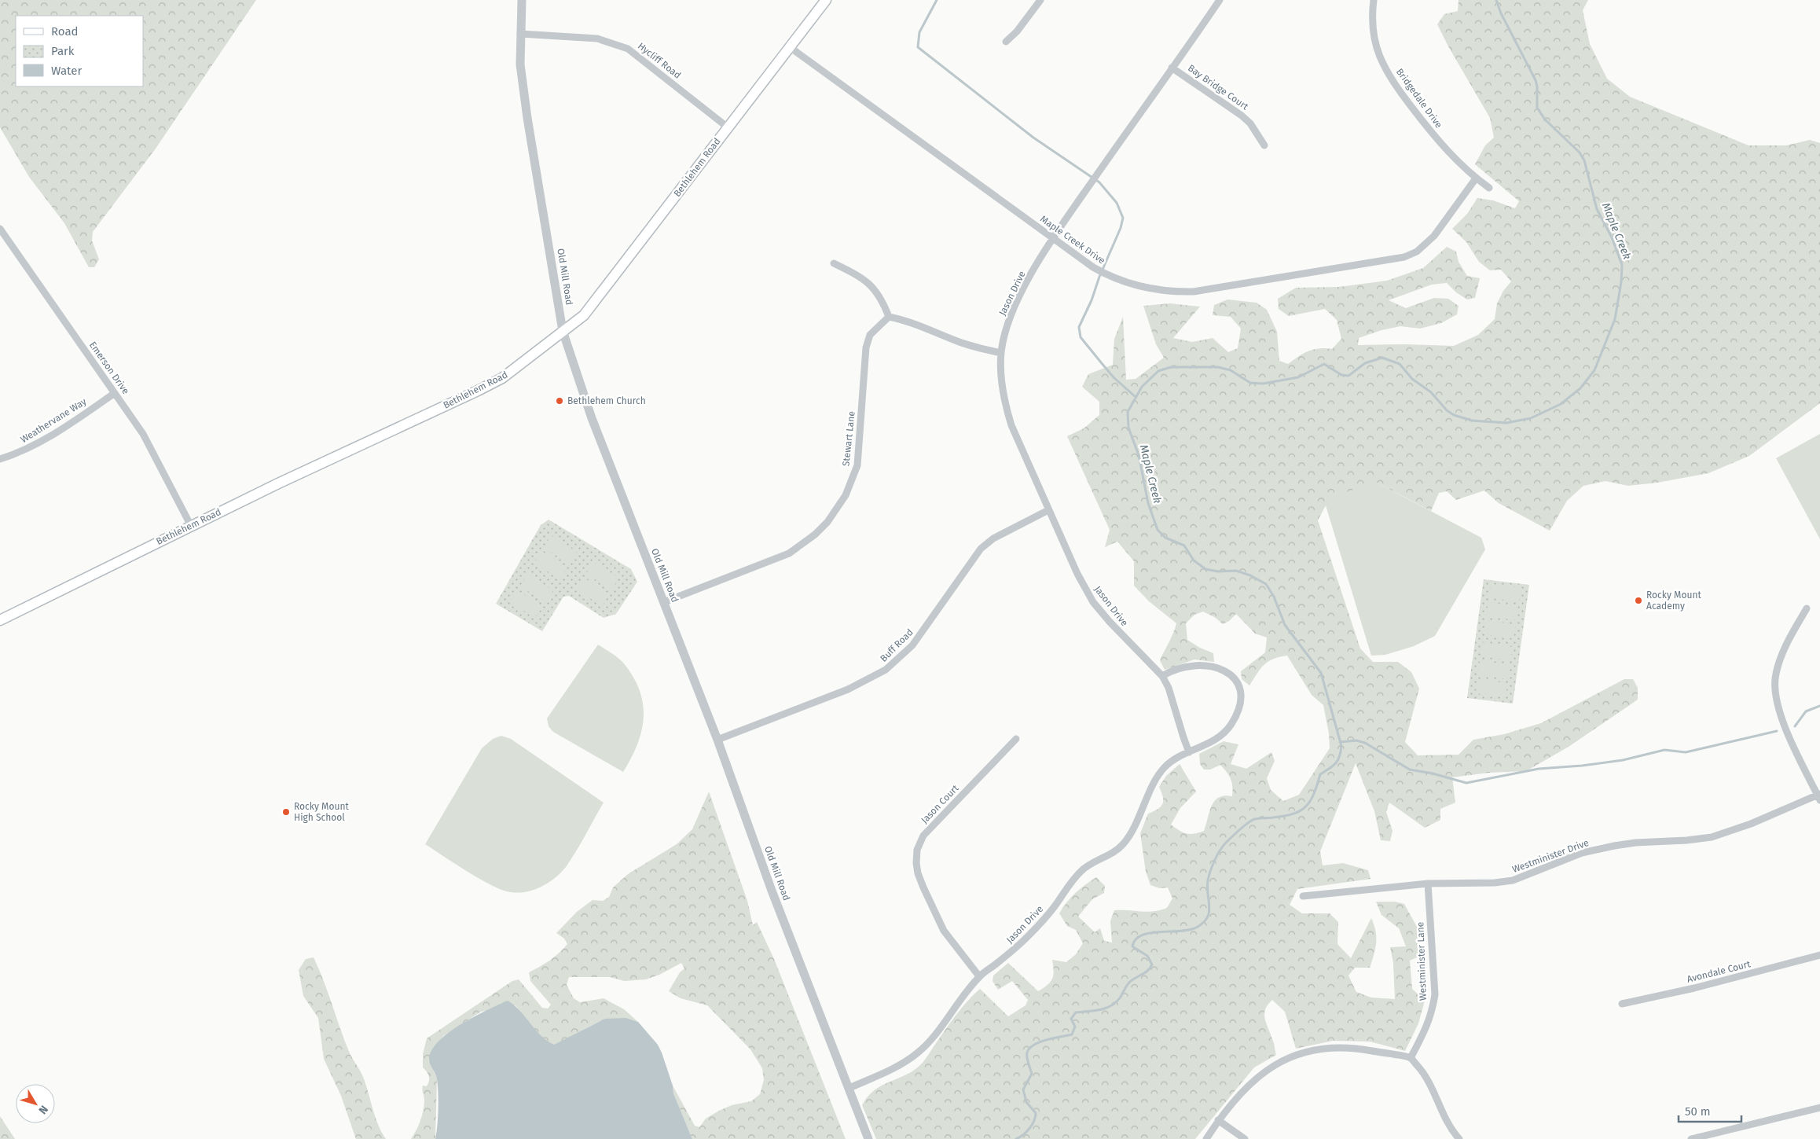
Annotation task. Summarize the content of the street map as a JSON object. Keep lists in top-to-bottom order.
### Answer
{
  "streets": {
    "main road": ["Bethlehem Road"],
    "street": [
      "Hycliff Road",
      "Bay Bridge Court",
      "Bridgedale Drive",
      "Maple Creek Drive",
      "Old Mill Road",
      "Jason Drive",
      "Emerson Drive",
      "Weathervane Way",
      "Stewart Lane",
      "Buff Road",
      "Jason Court",
      "Westminister Drive",
      "Westminister Lane",
      "Avondale Court"
    ]
  },
  "crossings": [
    ["Hycliff Road", "Bethlehem Road"],
    ["Hycliff Road", "Old Mill Road"],
    ["Bay Bridge Court", "Jason Drive"],
    ["Bridgedale Drive", "Maple Creek Drive"],
    ["Bethlehem Road", "Maple Creek Drive"],
    ["Bethlehem Road", "Old Mill Road"],
    ["Bethlehem Road", "Emerson Drive"],
    ["Maple Creek Drive", "Jason Drive"],
    ["Old Mill Road", "Jason Drive"],
    ["Old Mill Road", "Stewart Lane"],
    ["Old Mill Road", "Buff Road"],
    ["Jason Drive", "Buff Road"],
    ["Jason Drive", "Jason Court"],
    ["Emerson Drive", "Weathervane Way"],
    ["Westminister Drive", "Westminister Lane"]
  ],
  "water": ["Maple Creek"],
  "places": ["Bethlehem Church", "Rocky Mount Academy", "Rocky Mount High School"],
  "legend": ["Road", "Park", "Water"],
  "scale_bar": "50 m",
  "north": "bottom right"
}
